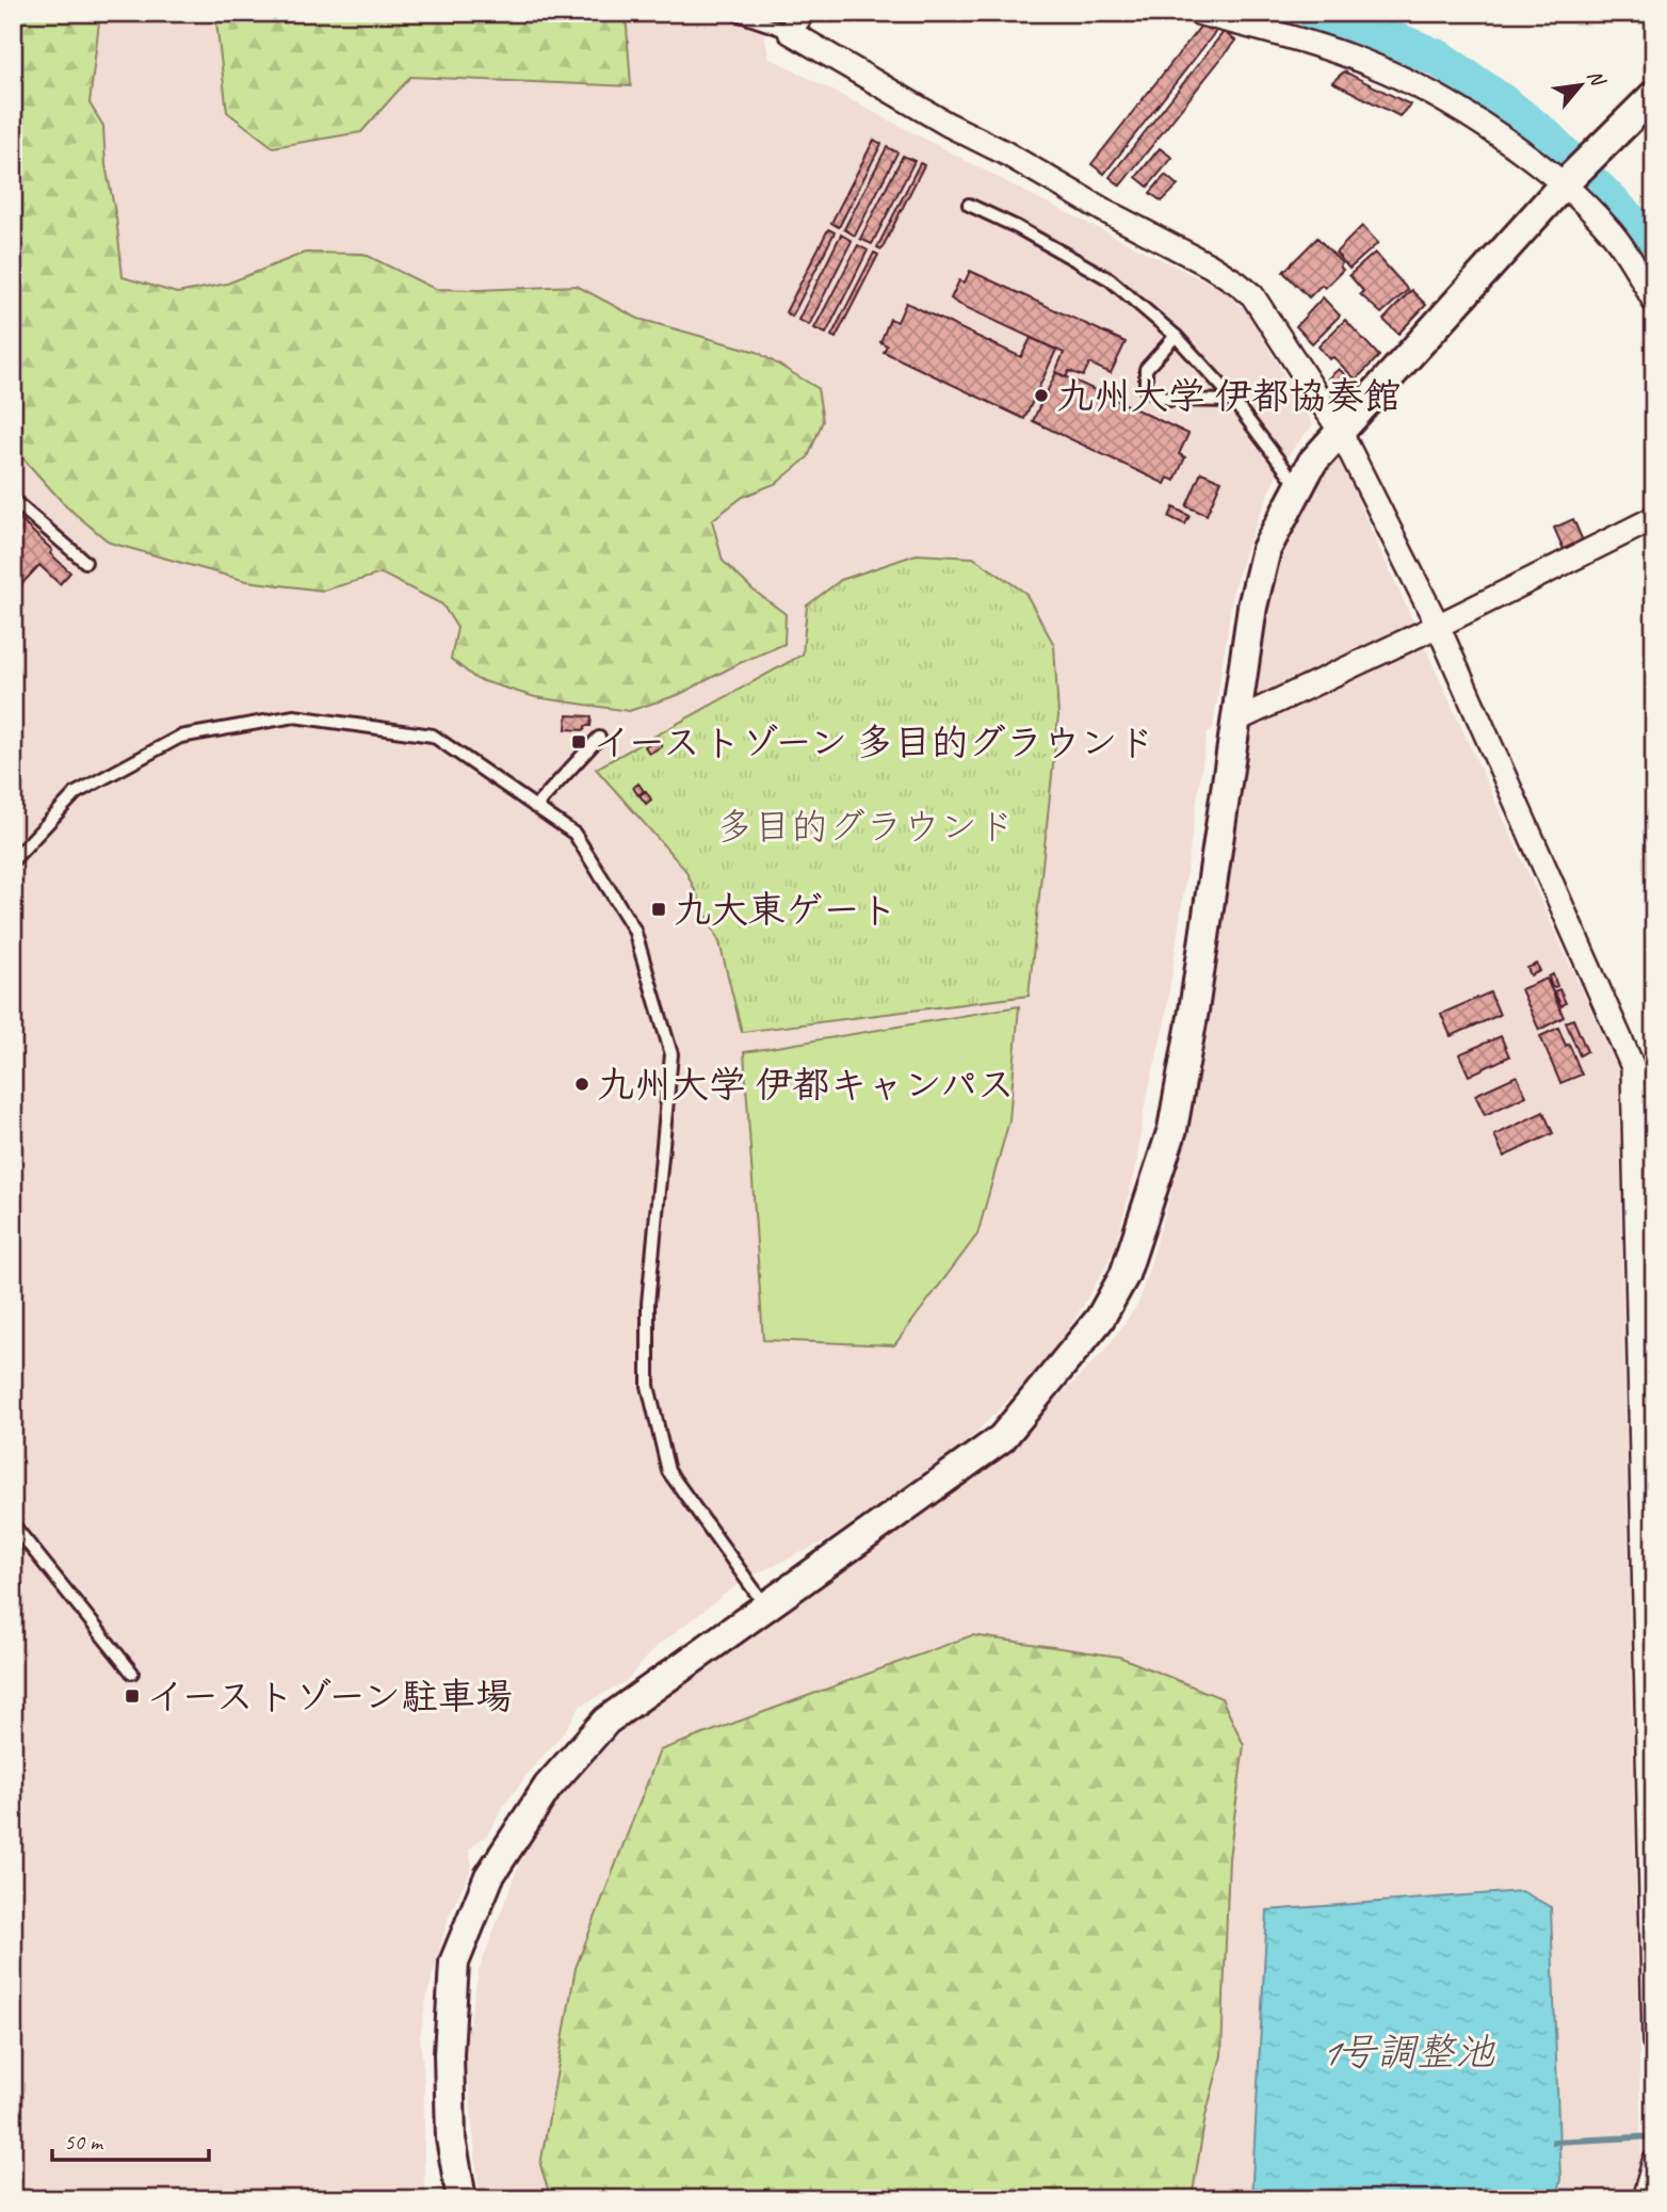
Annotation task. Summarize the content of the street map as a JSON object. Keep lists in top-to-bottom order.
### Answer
{
  "water": ["1号調整池"],
  "parks": ["多目的グラウンド"],
  "places": {
    "other": ["九州大学 伊都協奏館", "九州大学 伊都キャンパス"],
    "transit": ["イーストゾーン 多目的グラウンド", "九大東ゲート", "イーストゾーン駐車場"]
  },
  "scale_bar": "50 m",
  "north": "top right"
}
